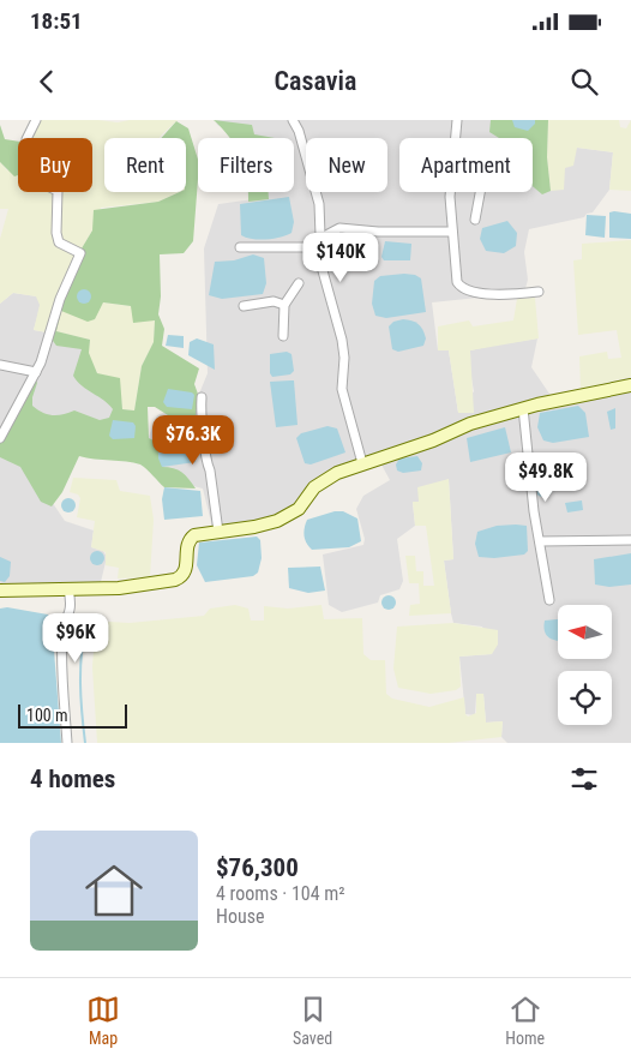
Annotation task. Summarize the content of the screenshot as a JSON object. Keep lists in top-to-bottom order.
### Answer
{
  "scale_bar": "100 m",
  "north": "left",
  "page": {
    "status": "18:51",
    "header": "Casavia",
    "chip": [
      "Buy",
      "Rent",
      "Filters",
      "New",
      "Apartment"
    ],
    "price": [
      "$140K",
      "$76.3K",
      "$49.8K",
      "$96K"
    ],
    "scale": "100 m",
    "heading": "4 homes",
    "list": [
      {
        "name": "$76,300",
        "note": "4 rooms · 104 m² · House"
      }
    ],
    "tabs": ["Map", "Saved", "Home"]
  }
}
